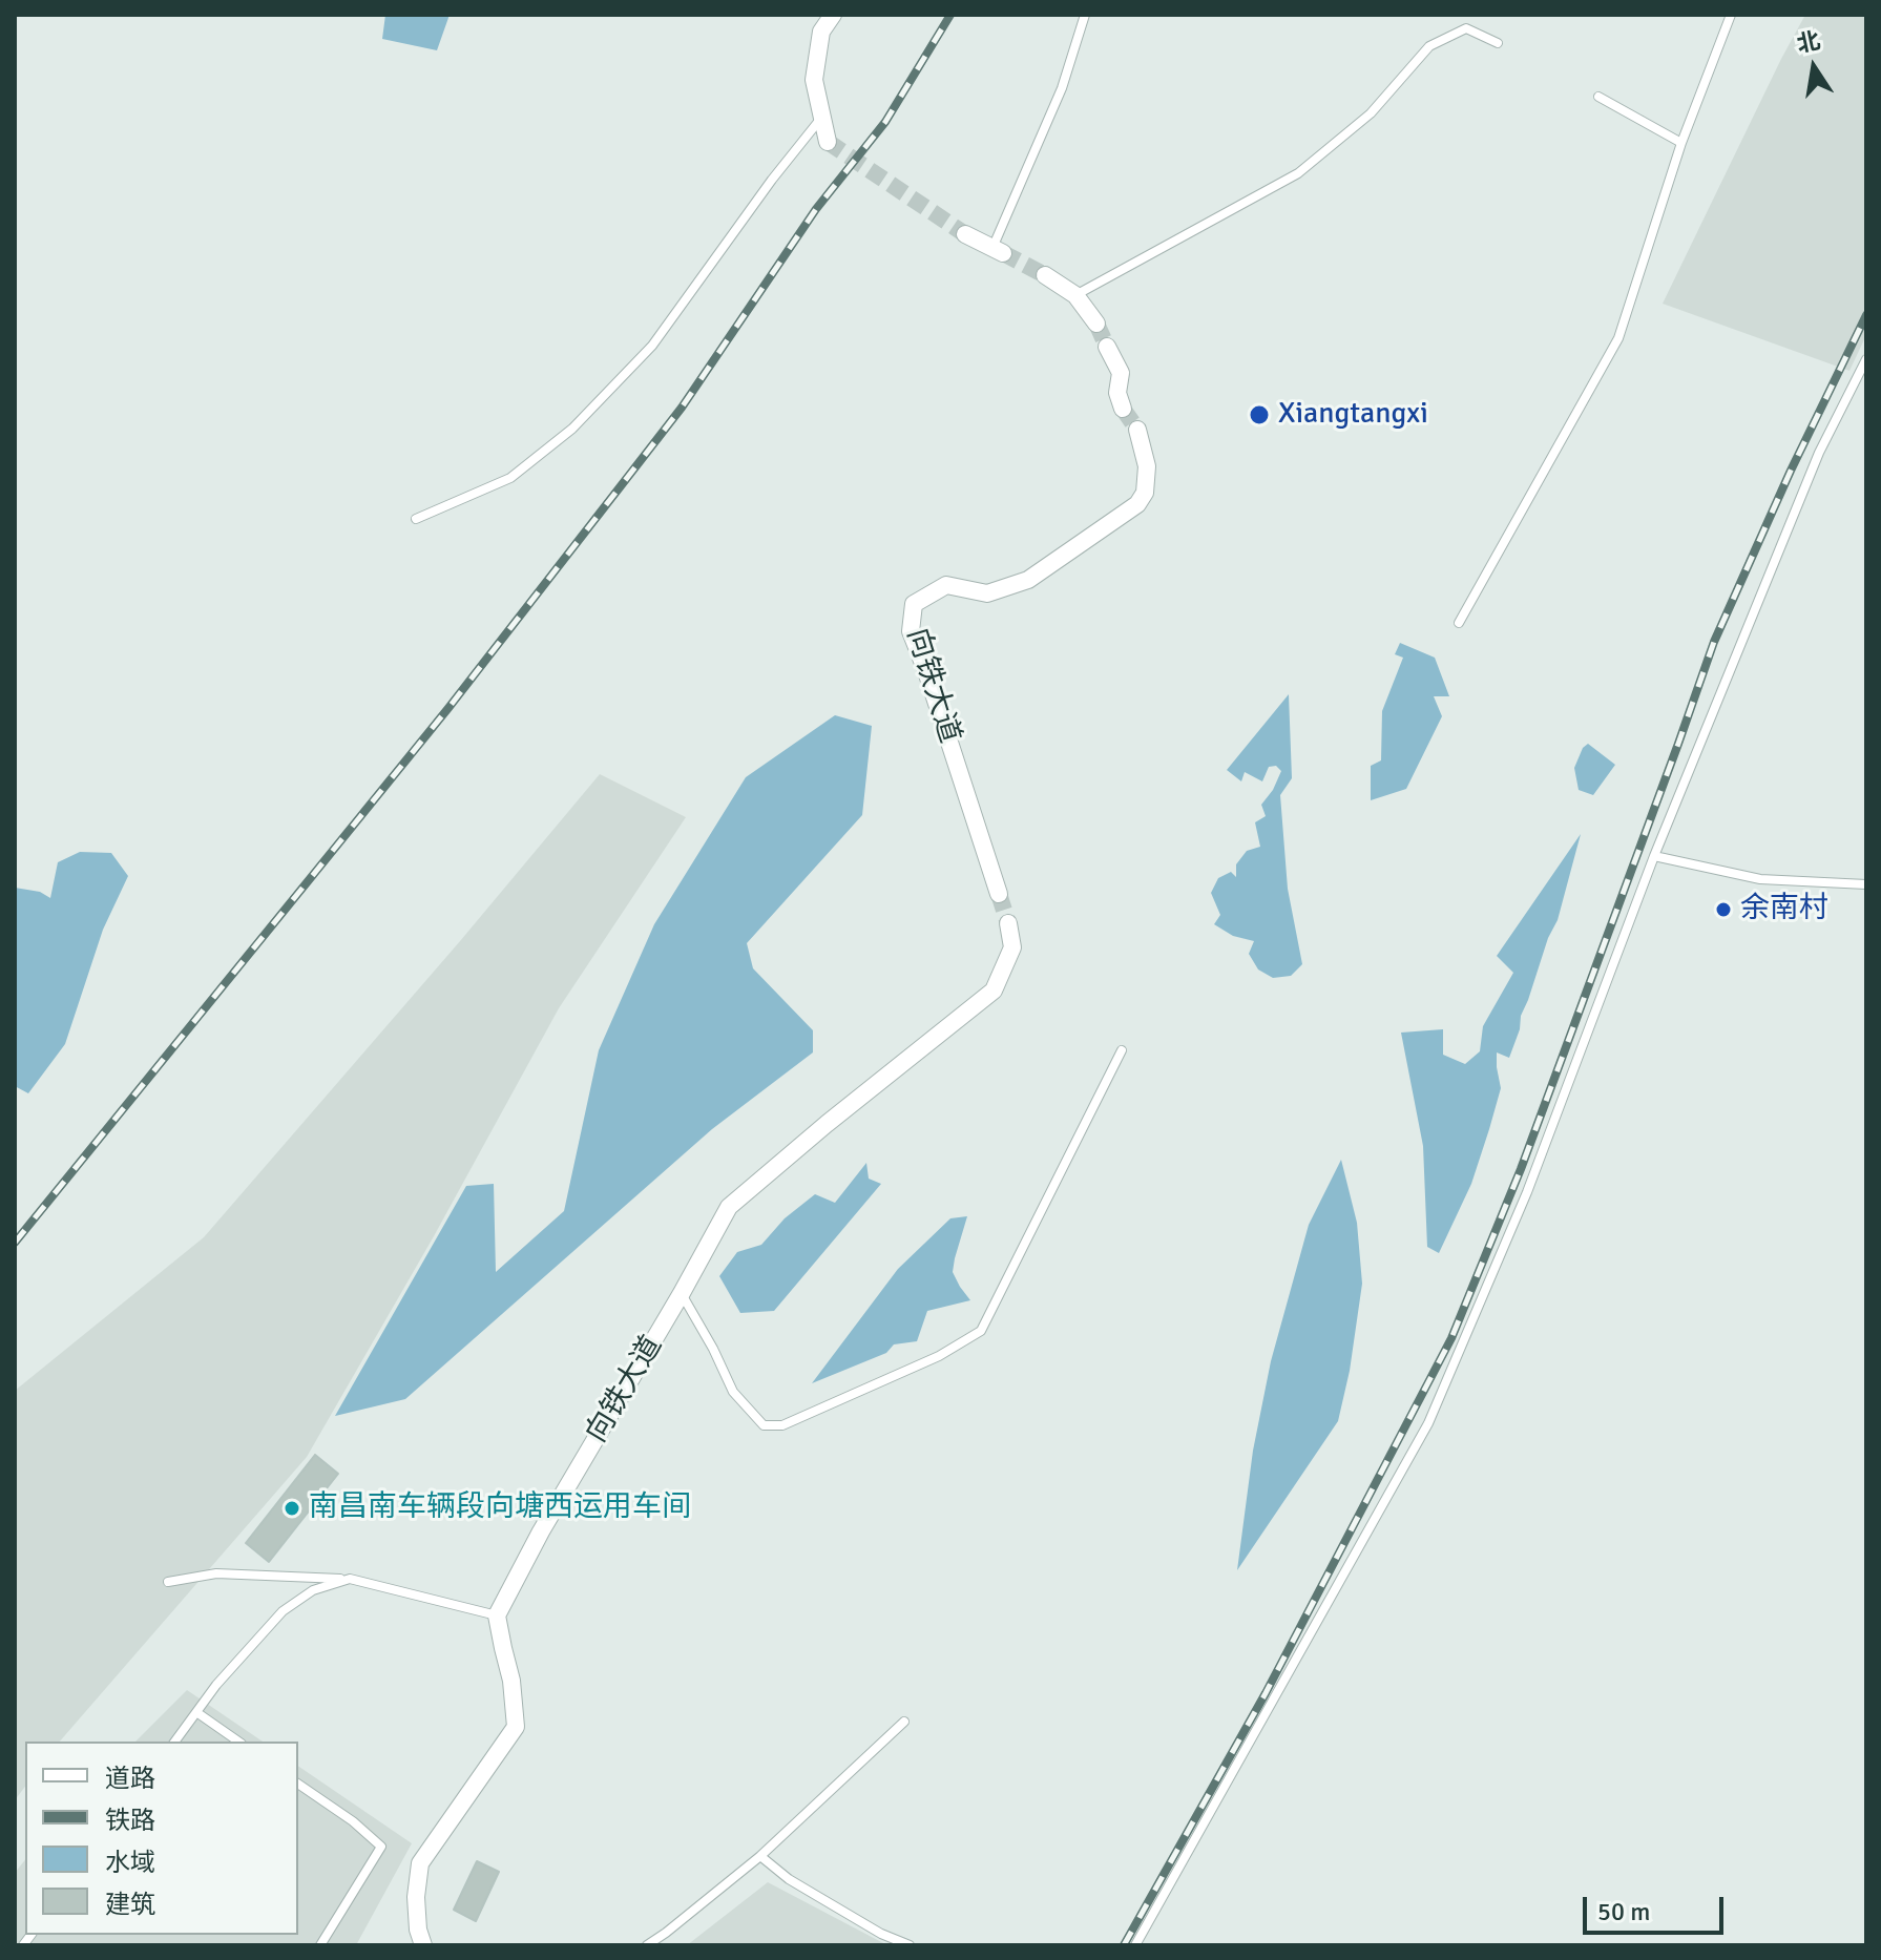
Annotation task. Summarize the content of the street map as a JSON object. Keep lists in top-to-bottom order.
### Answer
{
  "streets": {
    "street": ["向铁大道"]
  },
  "places": ["Xiangtangxi", "余南村", "南昌南车辆段向塘西运用车间"],
  "legend": [
    "道路",
    "铁路",
    "水域",
    "建筑"
  ],
  "scale_bar": "50 m",
  "north": "top"
}
